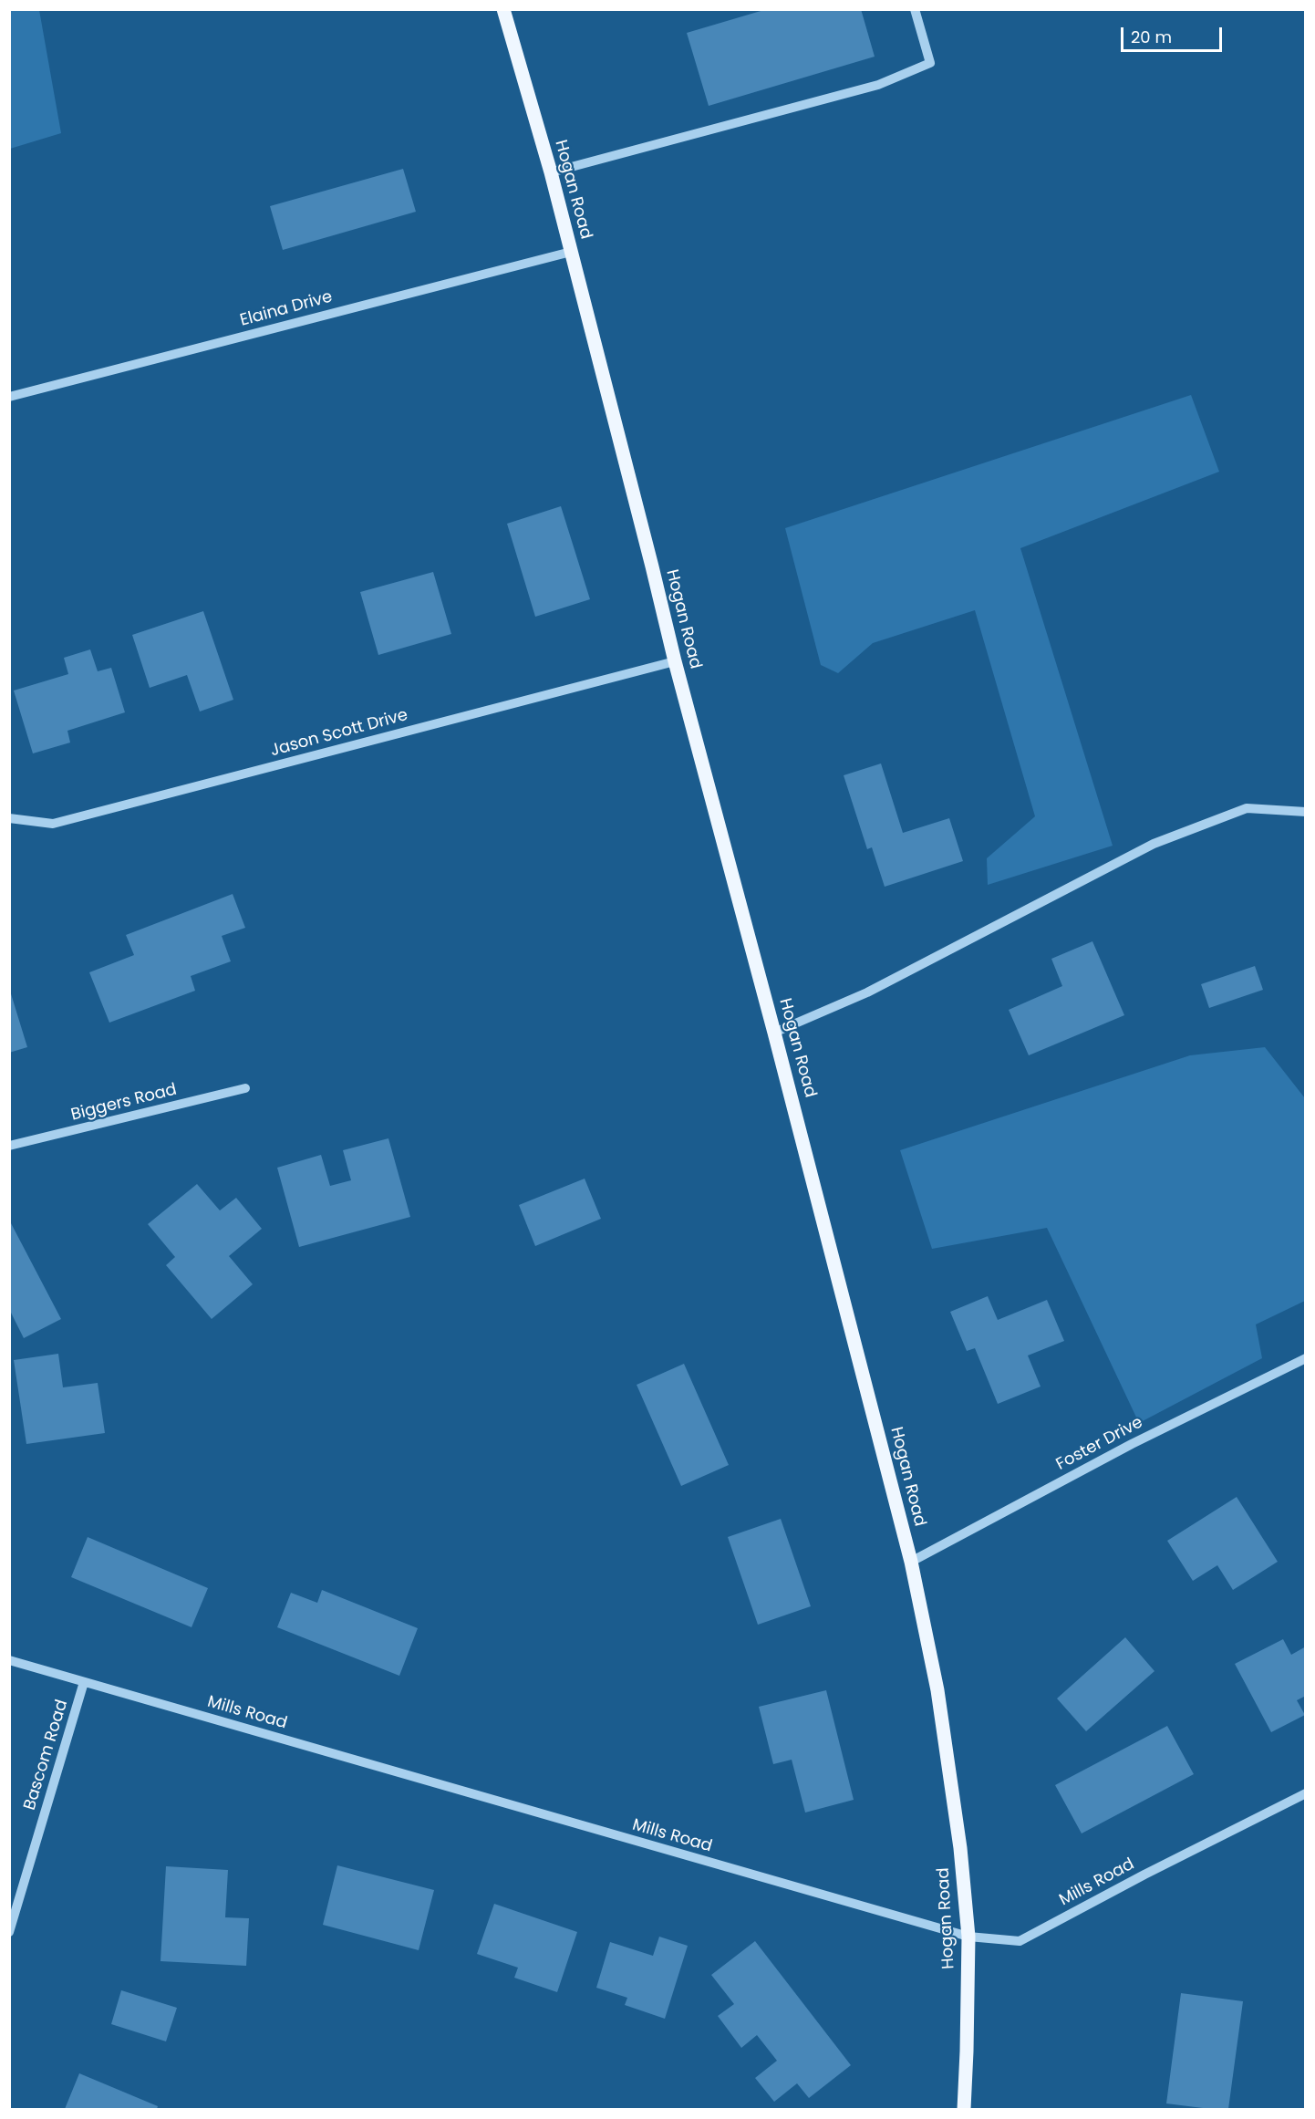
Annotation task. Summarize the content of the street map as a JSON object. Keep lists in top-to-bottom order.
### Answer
{
  "streets": {
    "main road": ["Hogan Road"],
    "street": [
      "Elaina Drive",
      "Jason Scott Drive",
      "Biggers Road",
      "Foster Drive",
      "Mills Road",
      "Bascom Road"
    ]
  },
  "crossings": [
    ["Hogan Road", "Elaina Drive"],
    ["Hogan Road", "Jason Scott Drive"],
    ["Hogan Road", "Foster Drive"],
    ["Hogan Road", "Mills Road"],
    ["Mills Road", "Bascom Road"]
  ],
  "scale_bar": "20 m"
}
